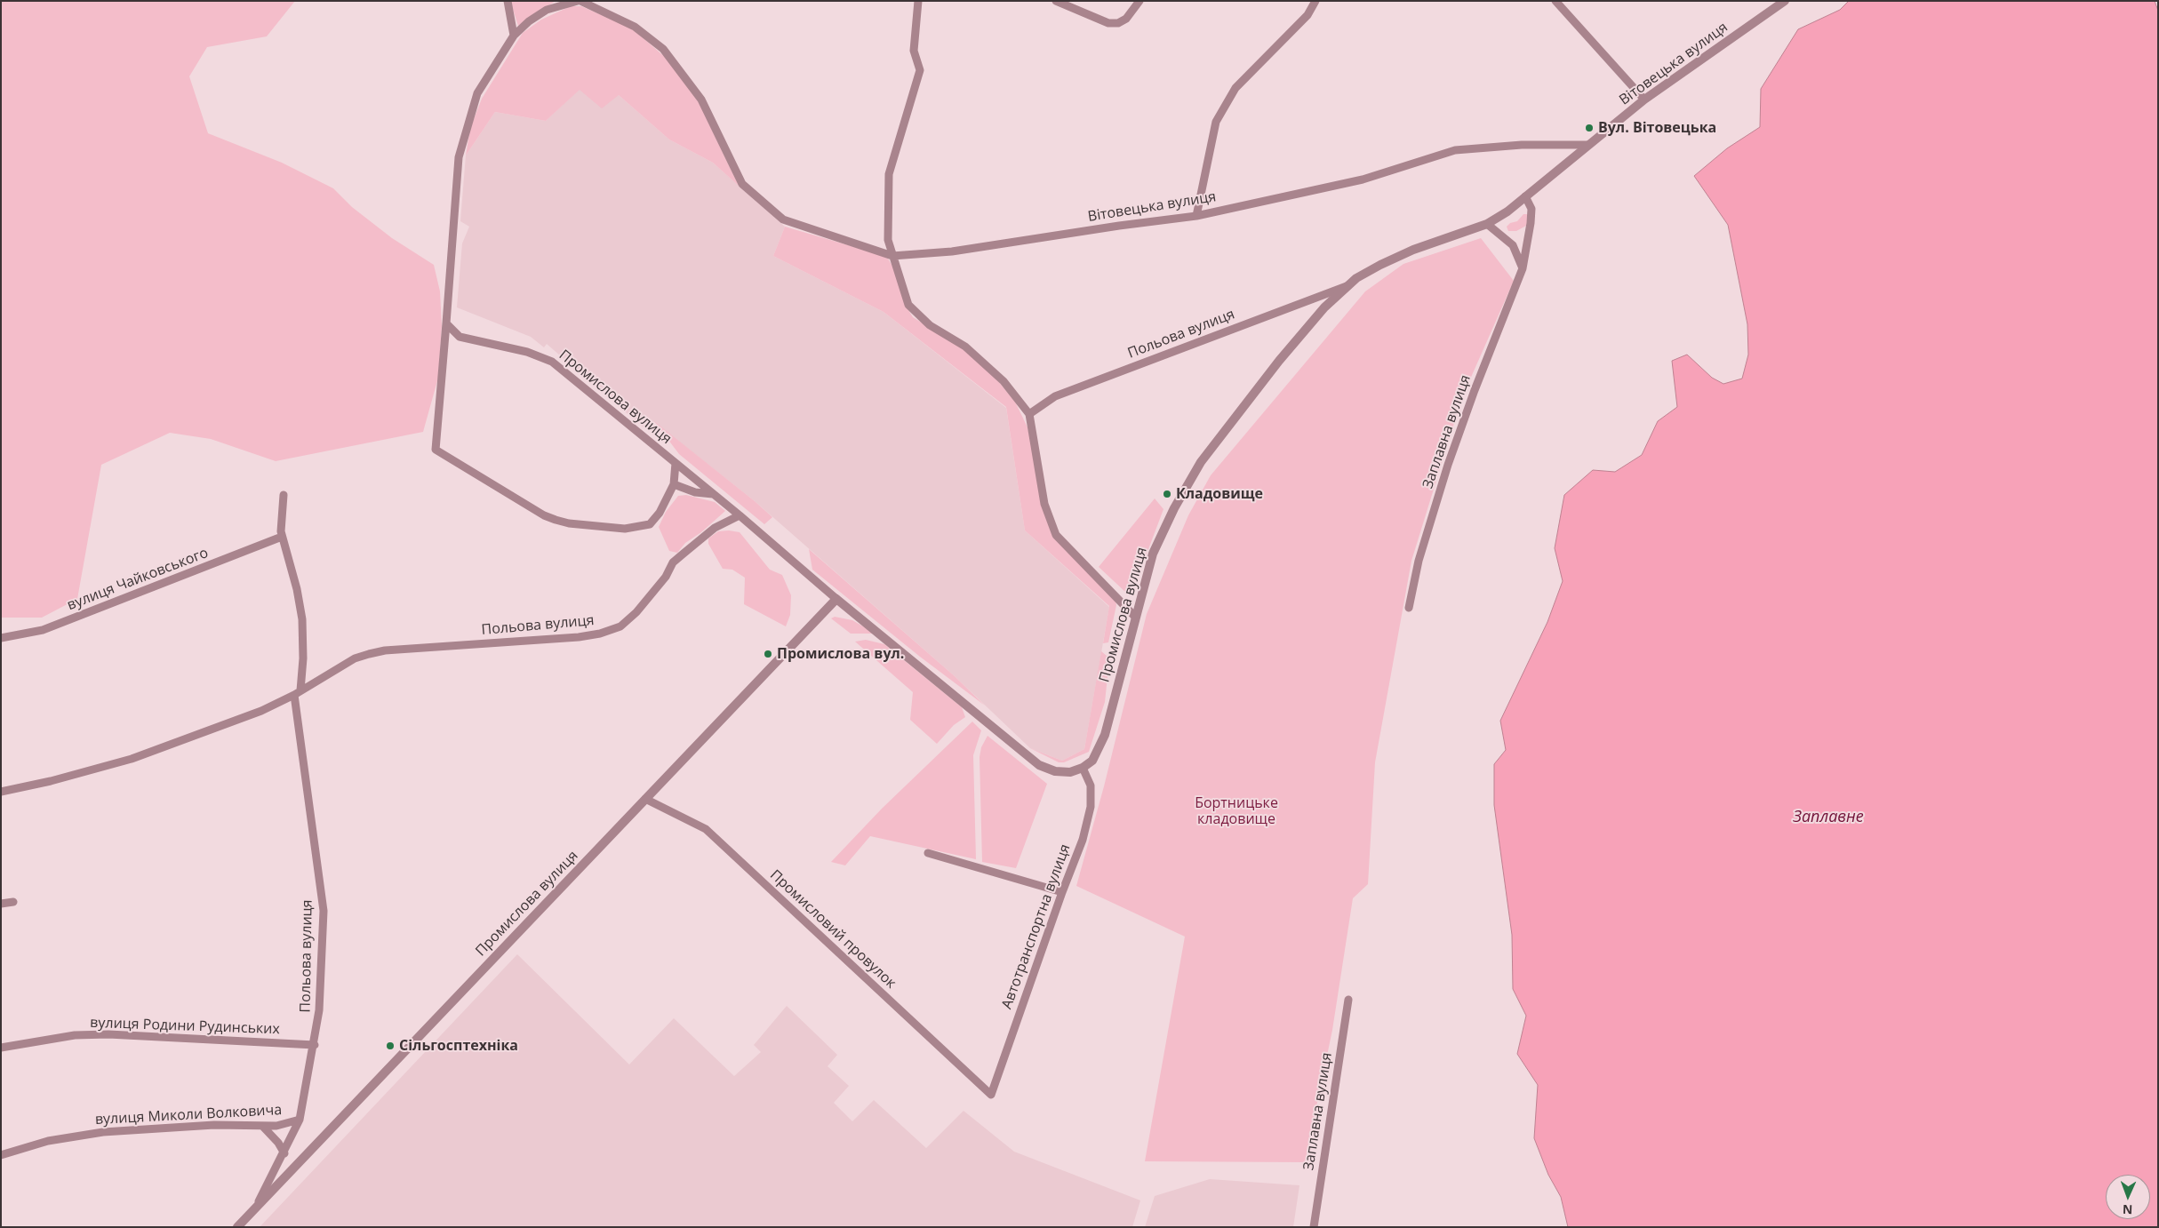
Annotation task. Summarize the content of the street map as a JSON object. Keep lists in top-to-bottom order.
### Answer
{
  "streets": {
    "street": [
      "Вітовецька вулиця",
      "Польова вулиця",
      "Промислова вулиця",
      "Заплавна вулиця",
      "вулиця Чайковського",
      "Автотранспортна вулиця",
      "Промисловий провулок",
      "вулиця Родини Рудинських",
      "вулиця Миколи Волковича"
    ]
  },
  "crossings": [
    ["Вітовецька вулиця", "Промислова вулиця"],
    ["Польова вулиця", "Промислова вулиця"],
    ["Польова вулиця", "вулиця Чайковського"],
    ["Польова вулиця", "вулиця Родини Рудинських"],
    ["Польова вулиця", "вулиця Миколи Волковича"],
    ["Промислова вулиця", "Заплавна вулиця"],
    ["Промислова вулиця", "Автотранспортна вулиця"],
    ["Промислова вулиця", "Промисловий провулок"],
    ["Автотранспортна вулиця", "Промисловий провулок"]
  ],
  "water": ["Заплавне"],
  "parks": ["Бортницьке кладовище"],
  "places": [
    "Вул. Вітовецька",
    "Кладовище",
    "Промислова вул.",
    "Сільгосптехніка"
  ],
  "north": "bottom"
}
